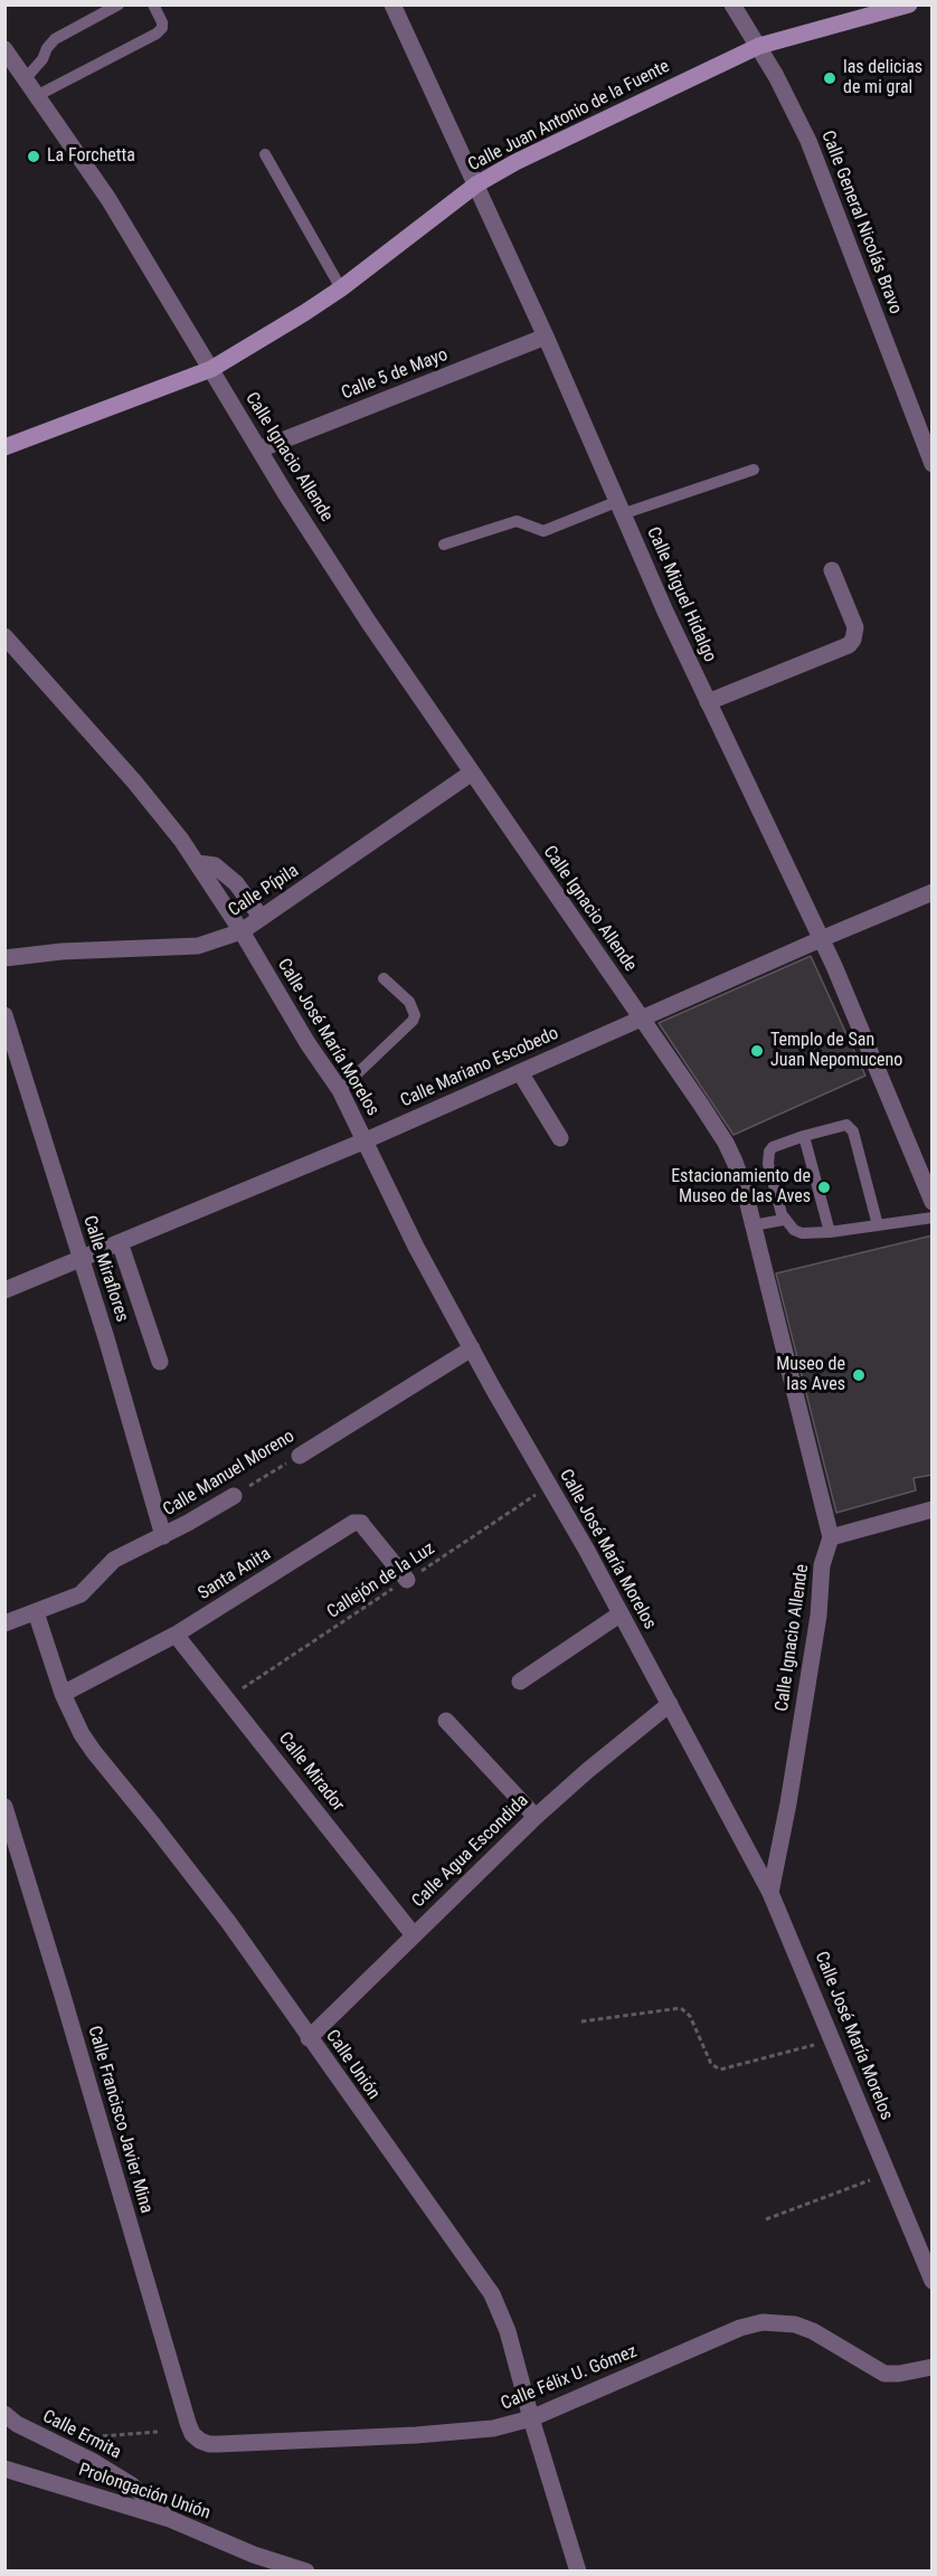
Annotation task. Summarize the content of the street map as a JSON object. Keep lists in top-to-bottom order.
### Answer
{
  "streets": {
    "street": [
      "Calle Juan Antonio de la Fuente",
      "Calle General Nicolás Bravo",
      "Calle 5 de Mayo",
      "Calle Ignacio Allende",
      "Calle Miguel Hidalgo",
      "Calle Pípila",
      "Calle José María Morelos",
      "Calle Mariano Escobedo",
      "Calle Miraflores",
      "Calle Manuel Moreno",
      "Santa Anita",
      "Calle Mirador",
      "Calle Agua Escondida",
      "Calle Unión",
      "Calle Francisco Javier Mina",
      "Calle Félix U. Gómez",
      "Calle Ermita",
      "Prolongación Unión"
    ],
    "path": ["Callejón de la Luz"]
  },
  "crossings": [
    ["Calle Juan Antonio de la Fuente", "Calle General Nicolás Bravo"],
    ["Calle Juan Antonio de la Fuente", "Calle Ignacio Allende"],
    ["Calle Juan Antonio de la Fuente", "Calle Miguel Hidalgo"],
    ["Calle 5 de Mayo", "Calle Ignacio Allende"],
    ["Calle 5 de Mayo", "Calle Miguel Hidalgo"],
    ["Calle Ignacio Allende", "Calle Pípila"],
    ["Calle Ignacio Allende", "Calle José María Morelos"],
    ["Calle Ignacio Allende", "Calle Mariano Escobedo"],
    ["Calle Miguel Hidalgo", "Calle Mariano Escobedo"],
    ["Calle Pípila", "Calle José María Morelos"],
    ["Calle José María Morelos", "Calle Mariano Escobedo"],
    ["Calle José María Morelos", "Calle Manuel Moreno"],
    ["Calle José María Morelos", "Callejón de la Luz"],
    ["Calle José María Morelos", "Calle Agua Escondida"],
    ["Calle Mariano Escobedo", "Calle Miraflores"],
    ["Calle Miraflores", "Calle Manuel Moreno"],
    ["Calle Manuel Moreno", "Calle Unión"],
    ["Santa Anita", "Callejón de la Luz"],
    ["Santa Anita", "Calle Mirador"],
    ["Santa Anita", "Calle Unión"],
    ["Callejón de la Luz", "Calle Mirador"],
    ["Calle Mirador", "Calle Agua Escondida"],
    ["Calle Agua Escondida", "Calle Unión"],
    ["Calle Unión", "Calle Félix U. Gómez"],
    ["Calle Francisco Javier Mina", "Calle Félix U. Gómez"],
    ["Calle Ermita", "Prolongación Unión"]
  ],
  "places": [
    "las delicias de mi gral",
    "La Forchetta",
    "Templo de San Juan Nepomuceno",
    "Estacionamiento de Museo de las Aves",
    "Museo de las Aves"
  ]
}
